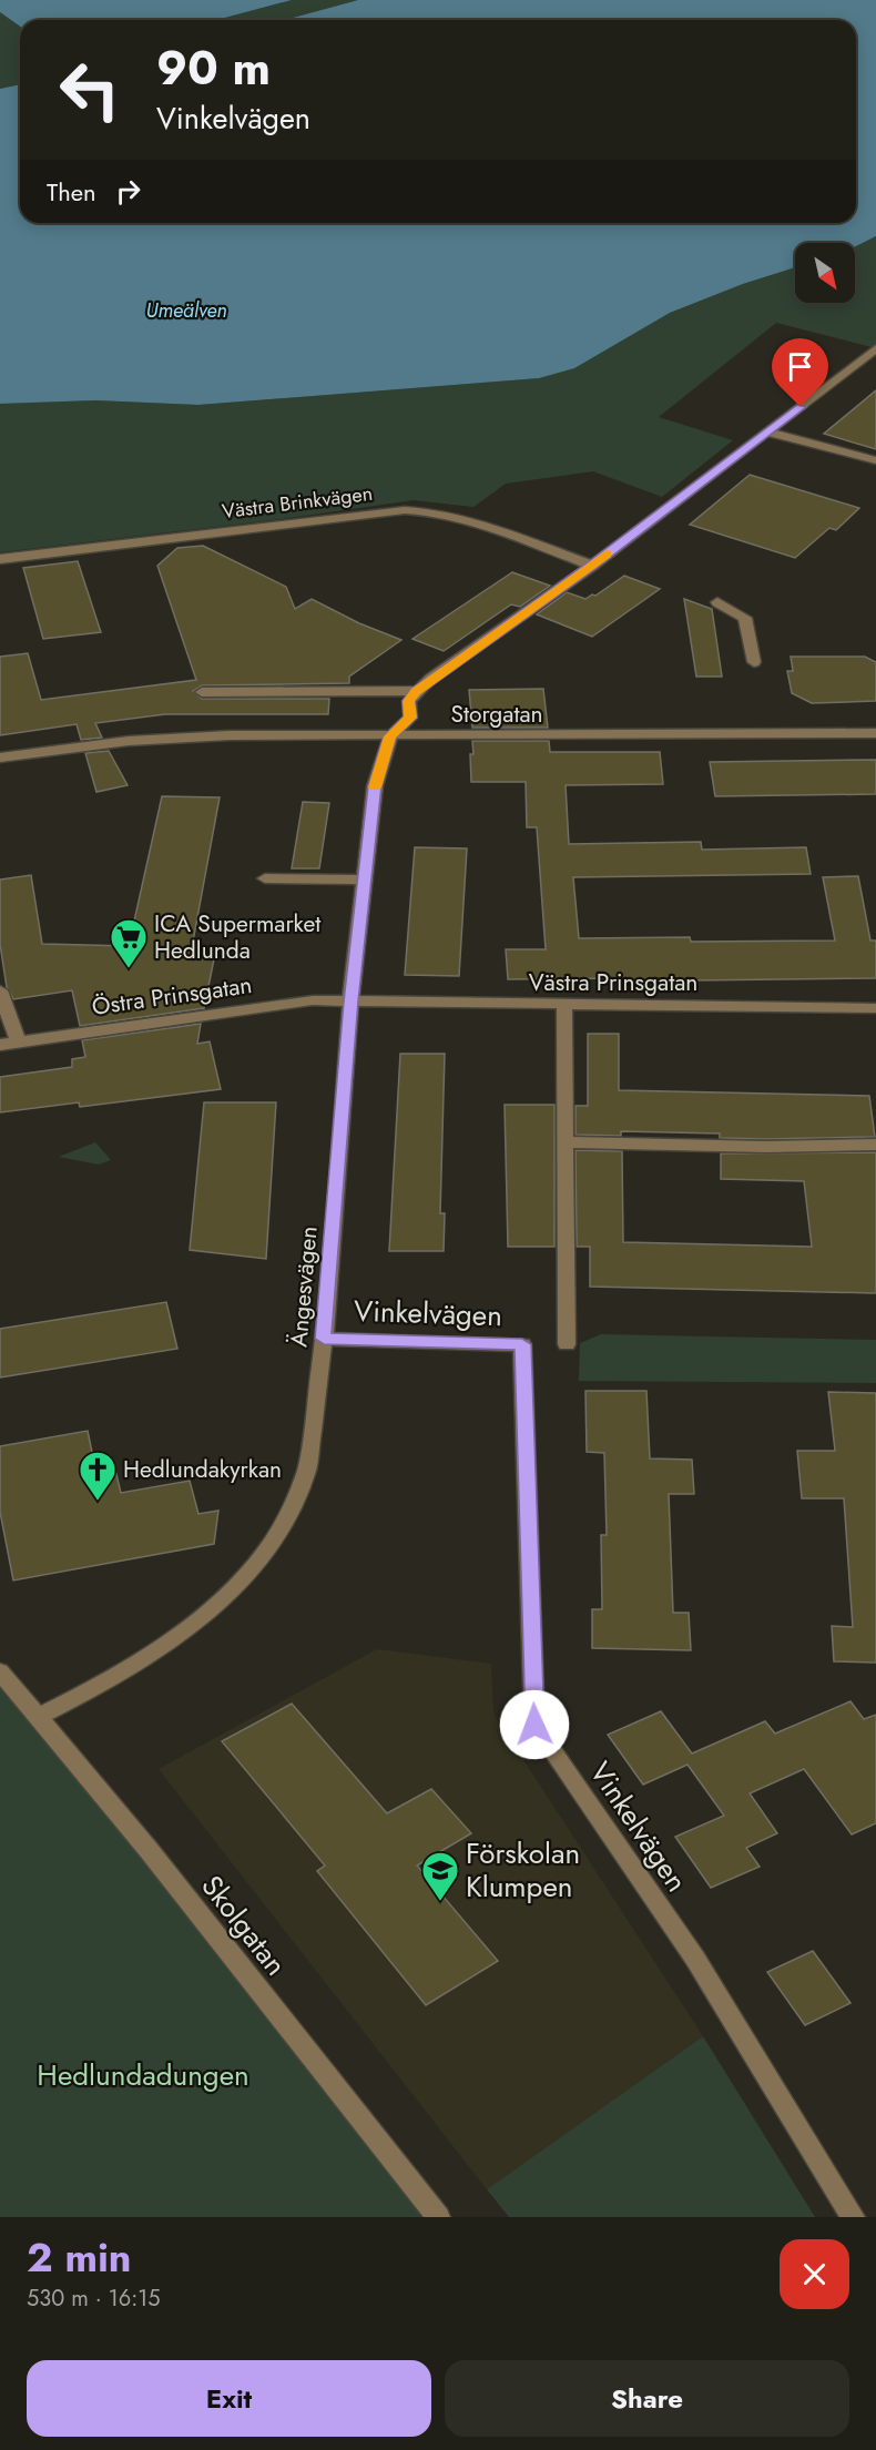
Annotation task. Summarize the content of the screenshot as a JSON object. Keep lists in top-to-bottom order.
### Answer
{
  "streets": {
    "street": [
      "Västra Brinkvägen",
      "Storgatan",
      "Västra Prinsgatan",
      "Östra Prinsgatan",
      "Ängesvägen",
      "Vinkelvägen",
      "Skolgatan"
    ]
  },
  "crossings": [
    ["Storgatan", "Ängesvägen"],
    ["Västra Prinsgatan", "Östra Prinsgatan"],
    ["Västra Prinsgatan", "Ängesvägen"],
    ["Östra Prinsgatan", "Ängesvägen"],
    ["Ängesvägen", "Vinkelvägen"],
    ["Ängesvägen", "Skolgatan"]
  ],
  "water": ["Umeälven"],
  "parks": ["Hedlundadungen"],
  "places": {
    "supermarket": ["ICA Supermarket Hedlunda"],
    "church": ["Hedlundakyrkan"],
    "school or university": ["Förskolan Klumpen"]
  },
  "north": "bottom right",
  "page": {
    "turn": ["90 m", "Vinkelvägen"],
    "then": "Then",
    "heading": ["2 min", "530 m · 16:15"],
    "buttons": ["Exit", "Share"]
  }
}
